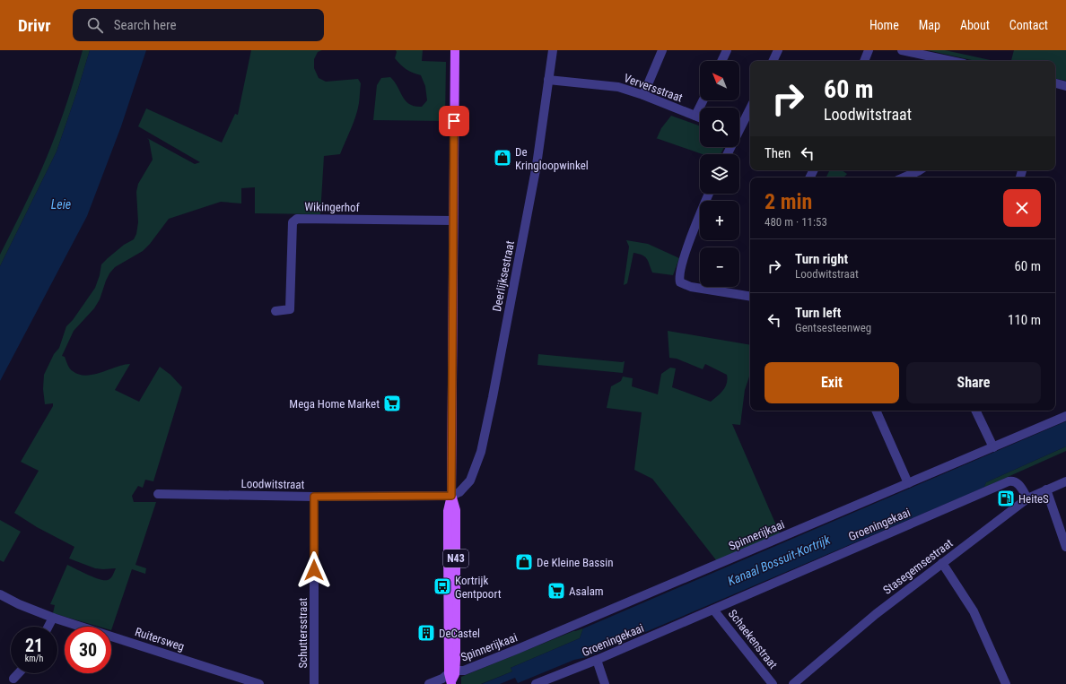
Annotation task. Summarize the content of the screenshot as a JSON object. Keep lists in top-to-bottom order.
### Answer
{
  "streets": {
    "main road": ["N43"],
    "street": [
      "Verversstraat",
      "Wikingerhof",
      "Deerlijksestraat",
      "Loodwitstraat",
      "Groeningekaai",
      "Spinnerijkaai",
      "Stasegemsestraat",
      "Schuttersstraat",
      "Ruitersweg",
      "Schaekenstraat"
    ]
  },
  "crossings": [
    ["Verversstraat", "Deerlijksestraat"],
    ["Wikingerhof", "N43"],
    ["Deerlijksestraat", "Loodwitstraat"],
    ["Deerlijksestraat", "N43"],
    ["Loodwitstraat", "N43"],
    ["Loodwitstraat", "Schuttersstraat"],
    ["Groeningekaai", "Stasegemsestraat"],
    ["Groeningekaai", "Schaekenstraat"],
    ["Spinnerijkaai", "N43"]
  ],
  "water": ["Leie", "Kanaal Bossuit-Kortrijk"],
  "places": {
    "shop": ["De Kringloopwinkel", "De Kleine Bassin"],
    "supermarket": ["Mega Home Market", "Asalam"],
    "fuel station": ["HeiteS"],
    "bus stop": ["Kortrijk Gentpoort"],
    "building": ["DeCastel"]
  },
  "north": "top left",
  "page": {
    "header": "Drivr",
    "search": "Search here",
    "nav": [
      "Home",
      "Map",
      "About",
      "Contact"
    ],
    "map_buttons": ["+", "−"],
    "turn": ["60 m", "Loodwitstraat"],
    "then": "Then",
    "heading": ["2 min", "480 m · 11:53"],
    "list": [
      {
        "name": "Turn right",
        "note": "Loodwitstraat",
        "value": "60 m"
      },
      {
        "name": "Turn left",
        "note": "Gentsesteenweg",
        "value": "110 m"
      }
    ],
    "buttons": ["Exit", "Share"],
    "speed": "21 km/h",
    "limit": "30"
  }
}
